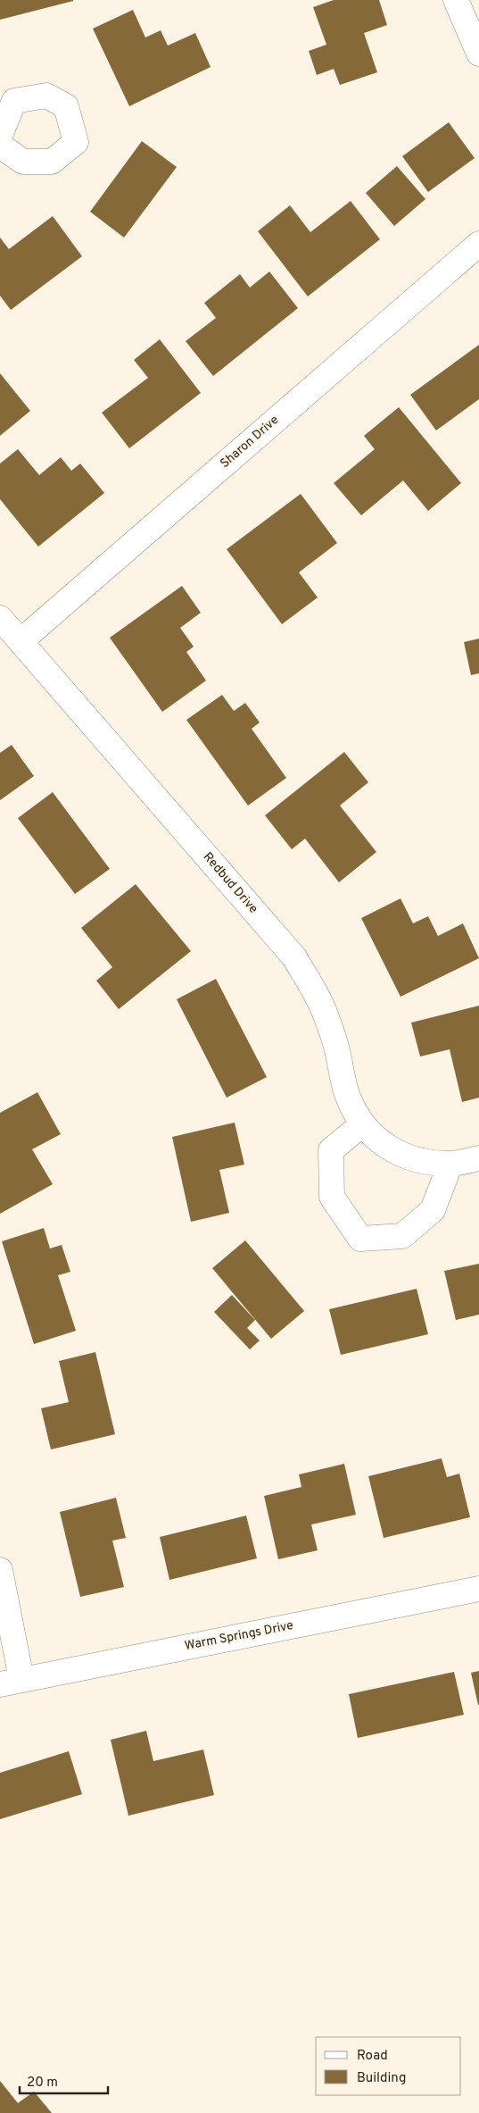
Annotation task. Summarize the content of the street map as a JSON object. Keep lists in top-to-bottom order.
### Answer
{
  "streets": {
    "street": ["Sharon Drive", "Redbud Drive", "Warm Springs Drive"]
  },
  "crossings": [
    ["Sharon Drive", "Redbud Drive"]
  ],
  "legend": ["Road", "Building"],
  "scale_bar": "20 m"
}
